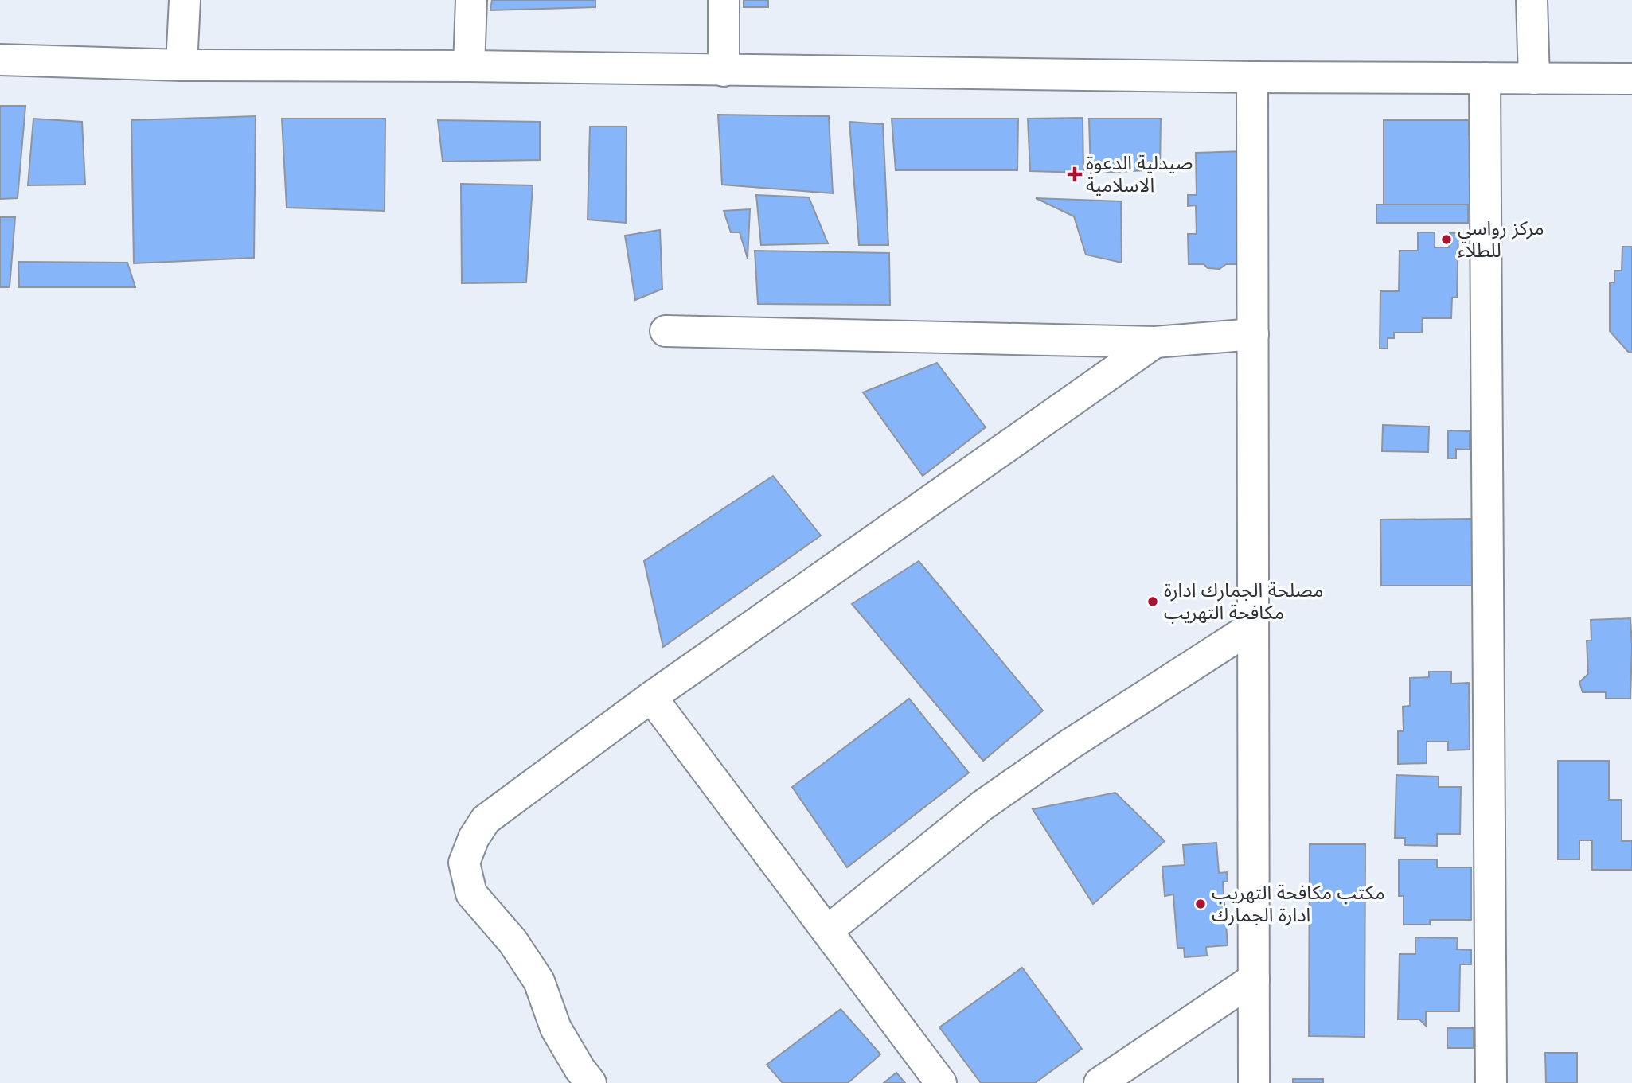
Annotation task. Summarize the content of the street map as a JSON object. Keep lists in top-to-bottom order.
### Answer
{
  "places": {
    "health": ["صيدلية الدعوة الاسلامية"],
    "other": ["مركز رواسي للطلاء", "مصلحة الجمارك ادارة مكافحة التهريب", "مكتب مكافحة التهريب ادارة الجمارك"]
  }
}
